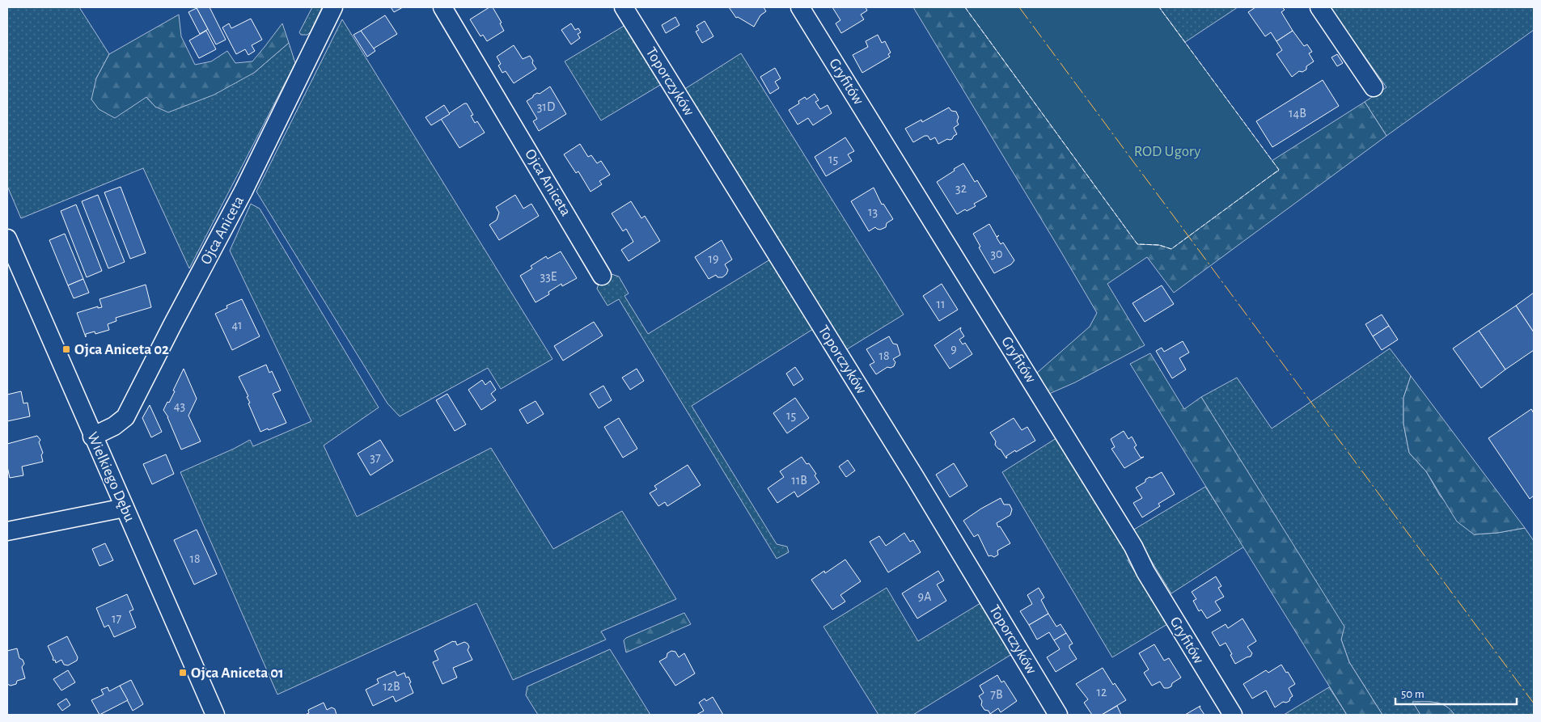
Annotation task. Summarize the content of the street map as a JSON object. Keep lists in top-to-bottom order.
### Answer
{
  "streets": {
    "street": [
      "Toporczyków",
      "Gryfitów",
      "Ojca Aniceta",
      "Wielkiego Dębu"
    ]
  },
  "crossings": [
    ["Ojca Aniceta", "Wielkiego Dębu"]
  ],
  "parks": ["ROD Ugory"],
  "places": {
    "transit": ["Ojca Aniceta 02", "Ojca Aniceta 01"]
  },
  "house_numbers": [
    "31D",
    "14B",
    "15",
    "32",
    "13",
    "30",
    "19",
    "33E",
    "11",
    "41",
    "9",
    "18",
    "43",
    "15",
    "37",
    "11B",
    "18",
    "9A",
    "17",
    "12B",
    "12",
    "7B"
  ],
  "scale_bar": "50 m"
}
